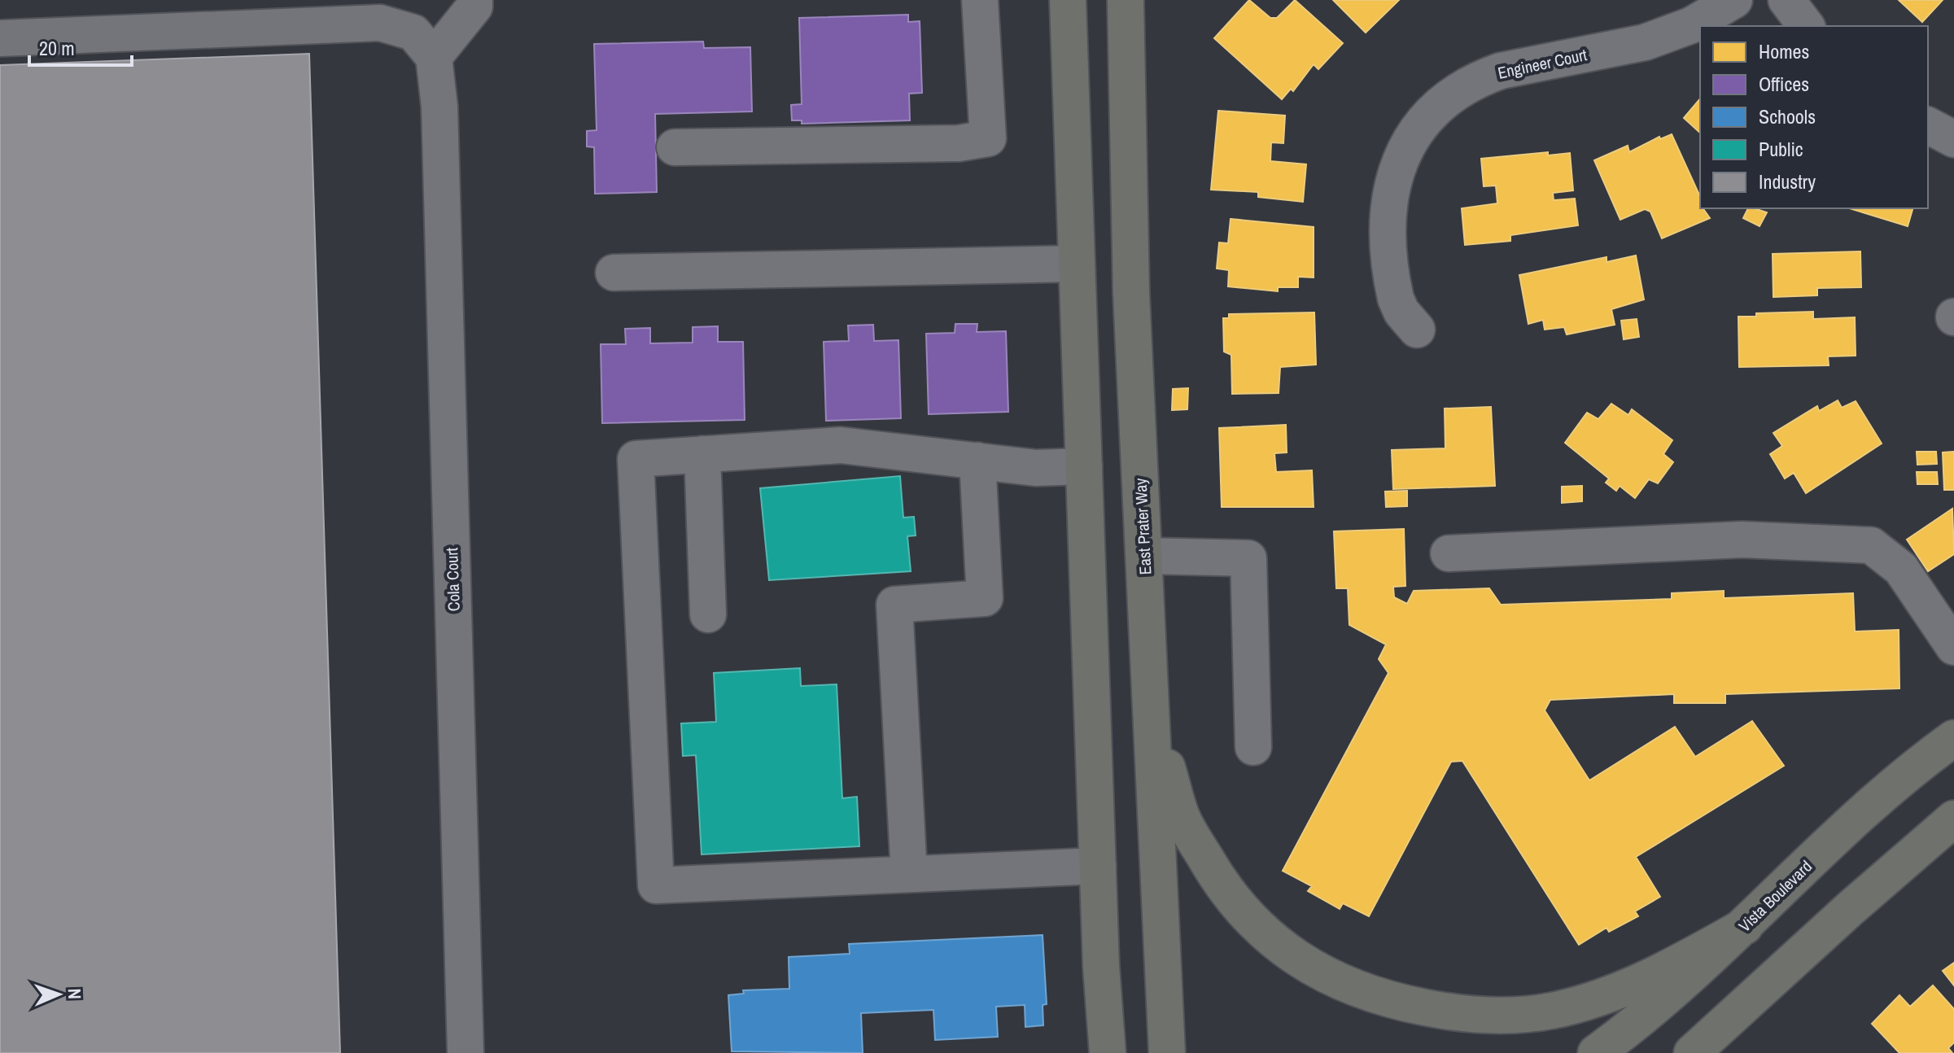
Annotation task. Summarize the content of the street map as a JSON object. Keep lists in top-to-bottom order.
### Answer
{
  "streets": {
    "main road": ["East Prater Way", "Vista Boulevard"],
    "street": ["Engineer Court", "Cola Court"]
  },
  "legend": [
    "Homes",
    "Offices",
    "Schools",
    "Public",
    "Industry"
  ],
  "scale_bar": "20 m",
  "north": "right"
}
